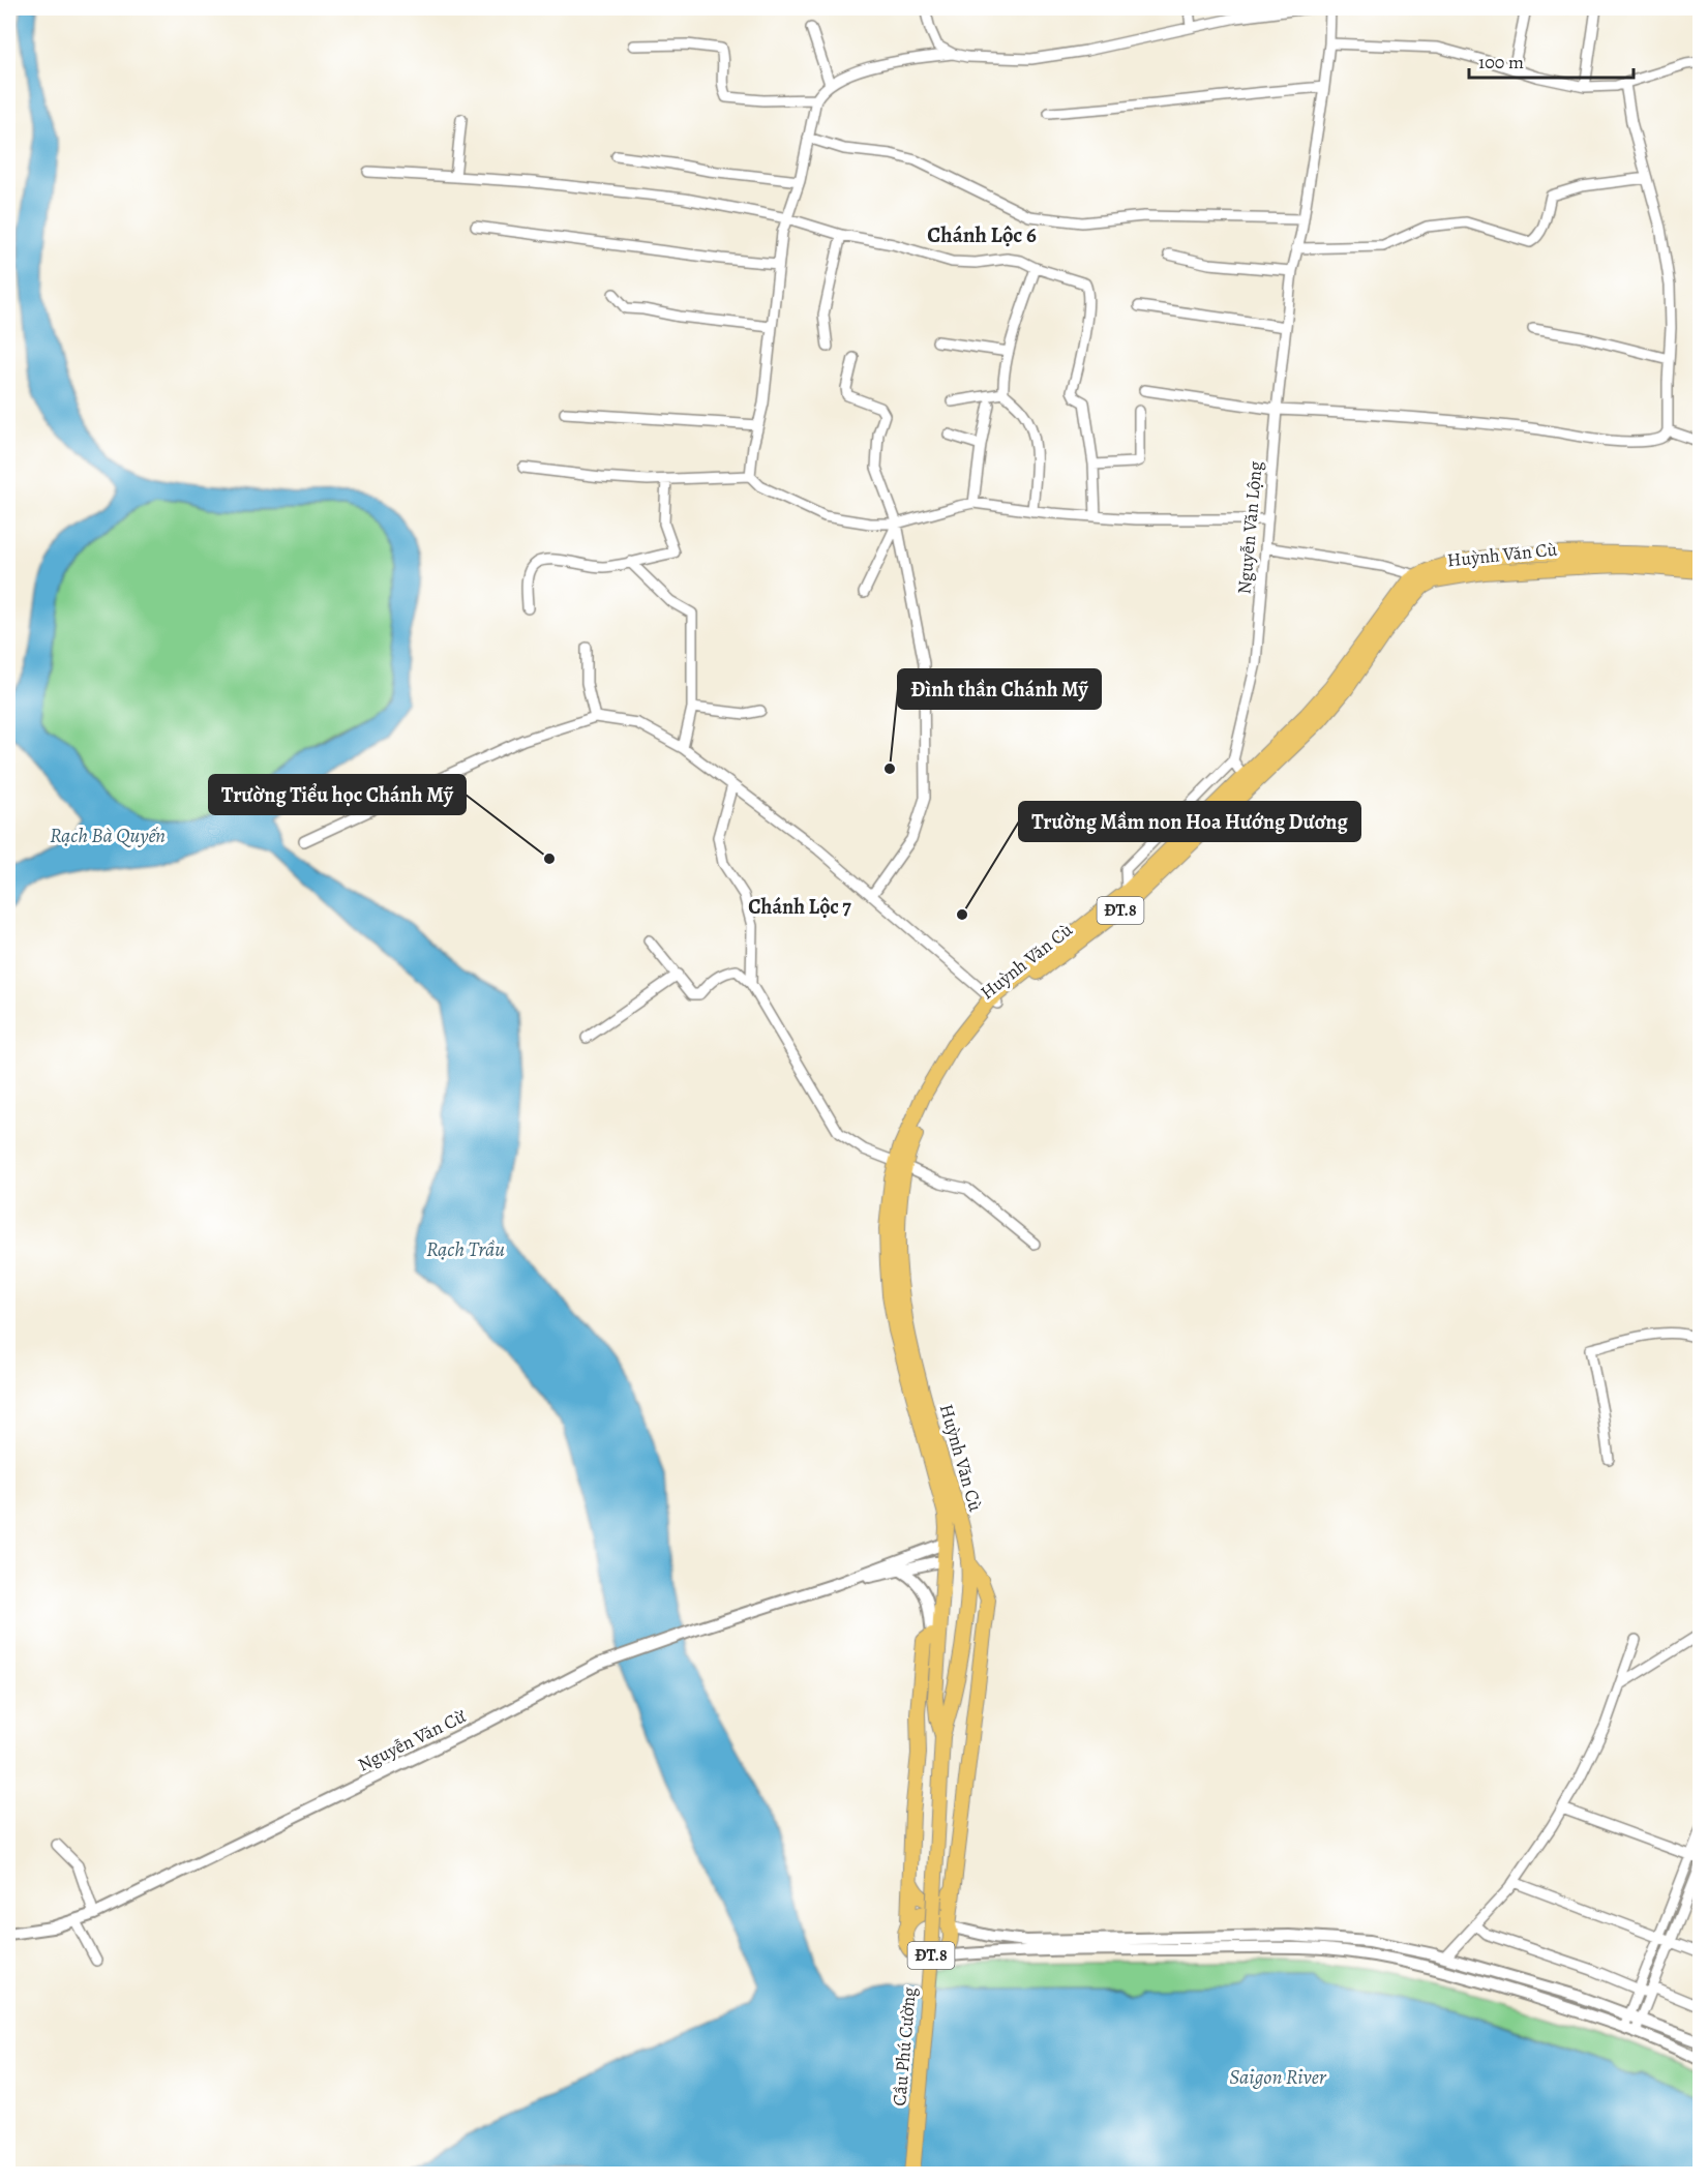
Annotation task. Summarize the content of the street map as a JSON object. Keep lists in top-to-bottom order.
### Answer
{
  "streets": {
    "main road": ["Huỳnh Văn Cù", "ĐT.8", "Cầu Phú Cường"],
    "street": ["Nguyễn Văn Lộng", "Nguyễn Văn Cừ"]
  },
  "crossings": [
    ["Huỳnh Văn Cù", "ĐT.8"],
    ["Huỳnh Văn Cù", "Cầu Phú Cường"],
    ["ĐT.8", "Nguyễn Văn Cừ"],
    ["ĐT.8", "Cầu Phú Cường"]
  ],
  "districts": ["Chánh Lộc 6", "Chánh Lộc 7"],
  "water": ["Rạch Bà Quyến", "Rạch Trầu", "Saigon River"],
  "places": ["Đình thần Chánh Mỹ", "Trường Tiểu học Chánh Mỹ", "Trường Mầm non Hoa Hướng Dương"],
  "scale_bar": "100 m"
}
